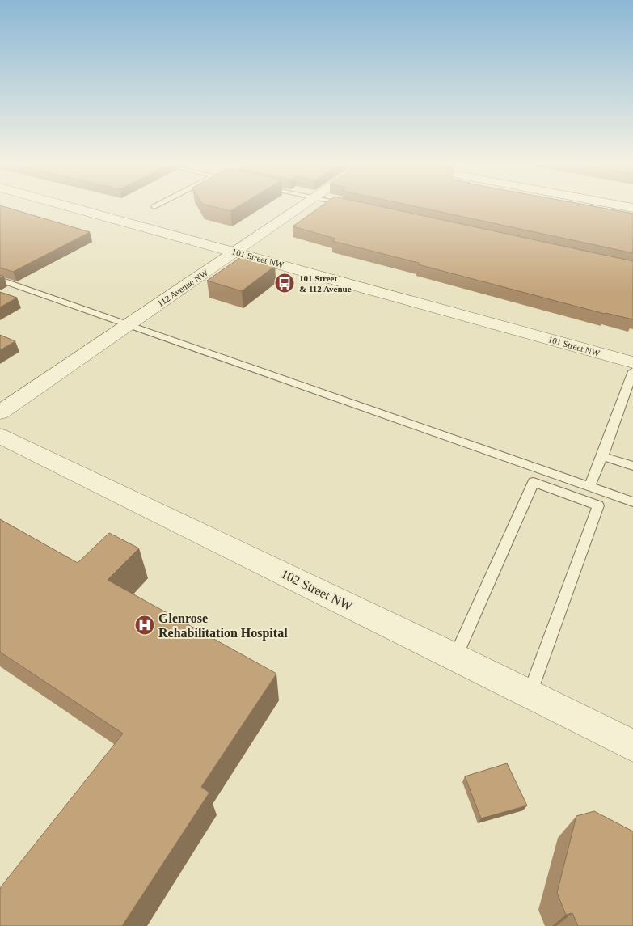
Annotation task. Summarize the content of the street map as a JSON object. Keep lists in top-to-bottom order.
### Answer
{
  "streets": {
    "street": ["101 Street NW", "112 Avenue NW", "102 Street NW"]
  },
  "crossings": [
    ["101 Street NW", "112 Avenue NW"]
  ],
  "places": {
    "bus stop": ["101 Street & 112 Avenue"],
    "hospital": ["Glenrose Rehabilitation Hospital"]
  }
}
